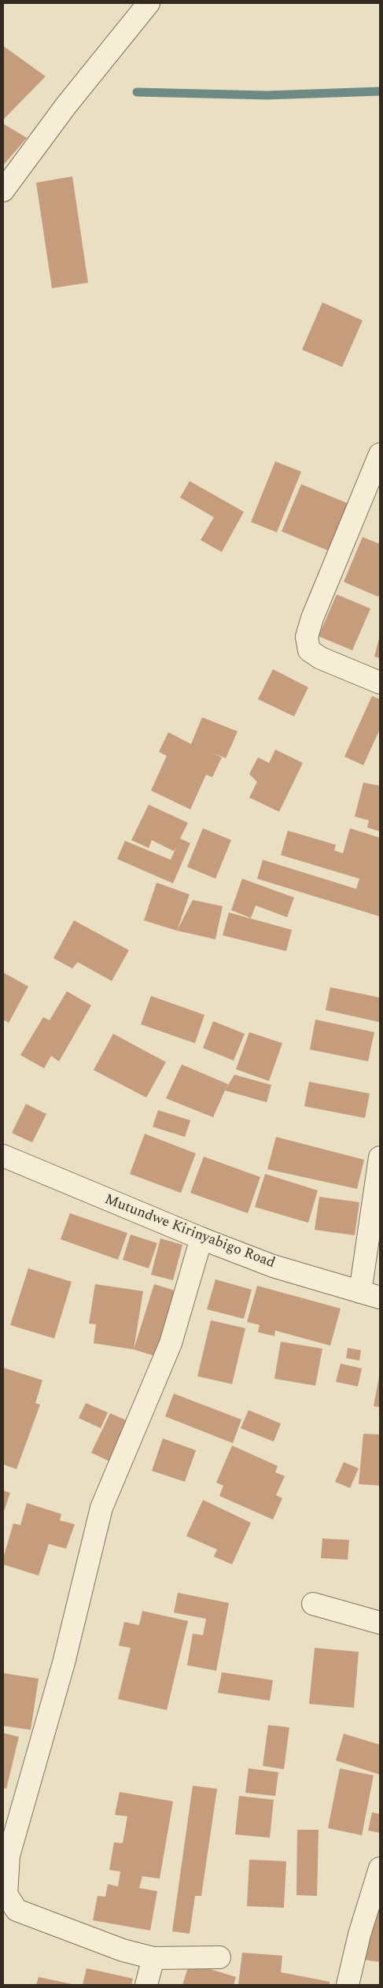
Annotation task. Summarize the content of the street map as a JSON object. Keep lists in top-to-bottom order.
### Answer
{
  "streets": {
    "street": ["Mutundwe Kirinyabigo Road"]
  }
}
